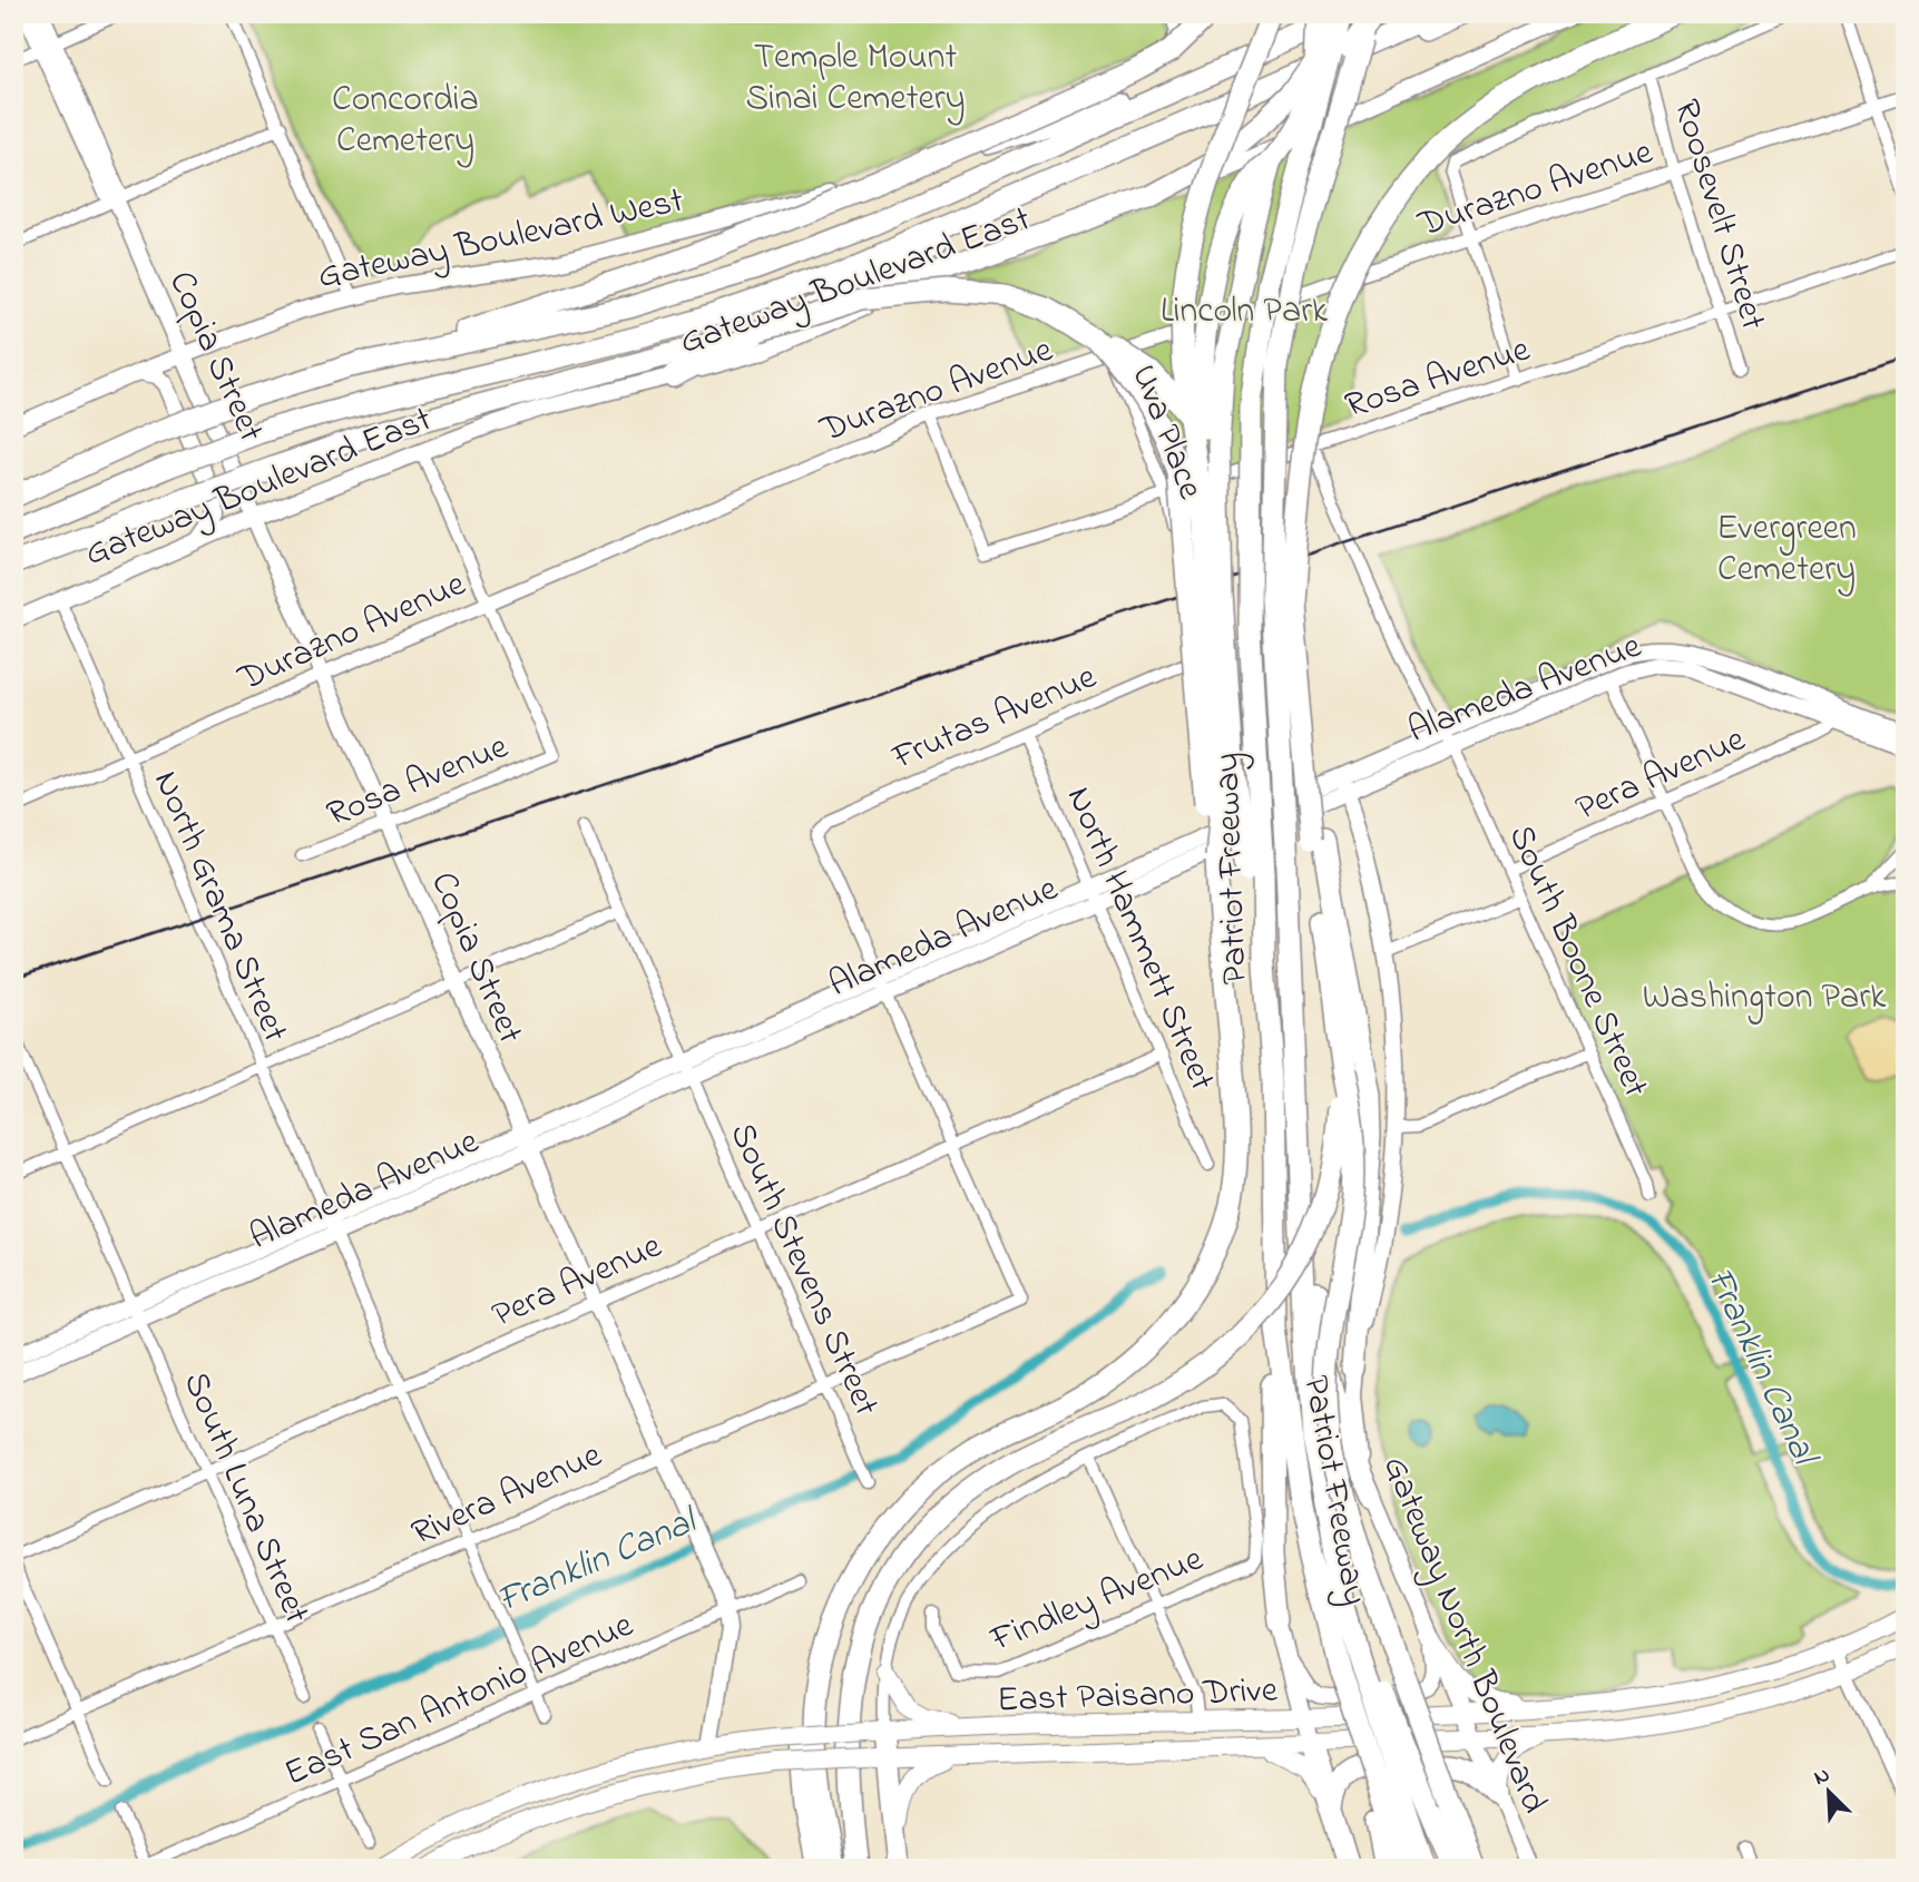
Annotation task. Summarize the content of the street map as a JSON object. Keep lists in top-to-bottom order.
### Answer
{
  "streets": {
    "highway": ["Patriot Freeway"],
    "main road": [
      "Gateway Boulevard West",
      "Gateway Boulevard East",
      "Copia Street",
      "Alameda Avenue",
      "Gateway North Boulevard",
      "East Paisano Drive"
    ],
    "street": [
      "Durazno Avenue",
      "Roosevelt Street",
      "Rosa Avenue",
      "Uva Place",
      "Frutas Avenue",
      "Pera Avenue",
      "North Grama Street",
      "North Hammett Street",
      "South Boone Street",
      "South Stevens Street",
      "Rivera Avenue",
      "South Luna Street",
      "Findley Avenue",
      "East San Antonio Avenue"
    ]
  },
  "crossings": [
    ["Durazno Avenue", "Roosevelt Street"],
    ["Durazno Avenue", "Copia Street"],
    ["Durazno Avenue", "Rosa Avenue"],
    ["Durazno Avenue", "Uva Place"],
    ["Durazno Avenue", "North Grama Street"],
    ["Roosevelt Street", "Rosa Avenue"],
    ["Gateway Boulevard West", "Copia Street"],
    ["Gateway Boulevard East", "Copia Street"],
    ["Gateway Boulevard East", "North Grama Street"],
    ["Copia Street", "Rosa Avenue"],
    ["Copia Street", "Alameda Avenue"],
    ["Copia Street", "Pera Avenue"],
    ["Copia Street", "Rivera Avenue"],
    ["Copia Street", "East Paisano Drive"],
    ["Copia Street", "East San Antonio Avenue"],
    ["Rosa Avenue", "Uva Place"],
    ["Rosa Avenue", "South Boone Street"],
    ["Alameda Avenue", "Frutas Avenue"],
    ["Alameda Avenue", "Pera Avenue"],
    ["Alameda Avenue", "North Grama Street"],
    ["Alameda Avenue", "North Hammett Street"],
    ["Alameda Avenue", "South Boone Street"],
    ["Alameda Avenue", "South Stevens Street"],
    ["Alameda Avenue", "South Luna Street"],
    ["Alameda Avenue", "Gateway North Boulevard"],
    ["Frutas Avenue", "North Hammett Street"],
    ["Pera Avenue", "North Grama Street"],
    ["Pera Avenue", "North Hammett Street"],
    ["Pera Avenue", "South Boone Street"],
    ["Pera Avenue", "South Stevens Street"],
    ["Pera Avenue", "Rivera Avenue"],
    ["Pera Avenue", "South Luna Street"],
    ["North Grama Street", "Rivera Avenue"],
    ["North Grama Street", "East San Antonio Avenue"],
    ["South Stevens Street", "Rivera Avenue"],
    ["Rivera Avenue", "South Luna Street"],
    ["Gateway North Boulevard", "East Paisano Drive"]
  ],
  "water": ["Franklin Canal"],
  "parks": [
    "Temple Mount Sinai Cemetery",
    "Concordia Cemetery",
    "Lincoln Park",
    "Evergreen Cemetery",
    "Washington Park"
  ],
  "north": "top left"
}
